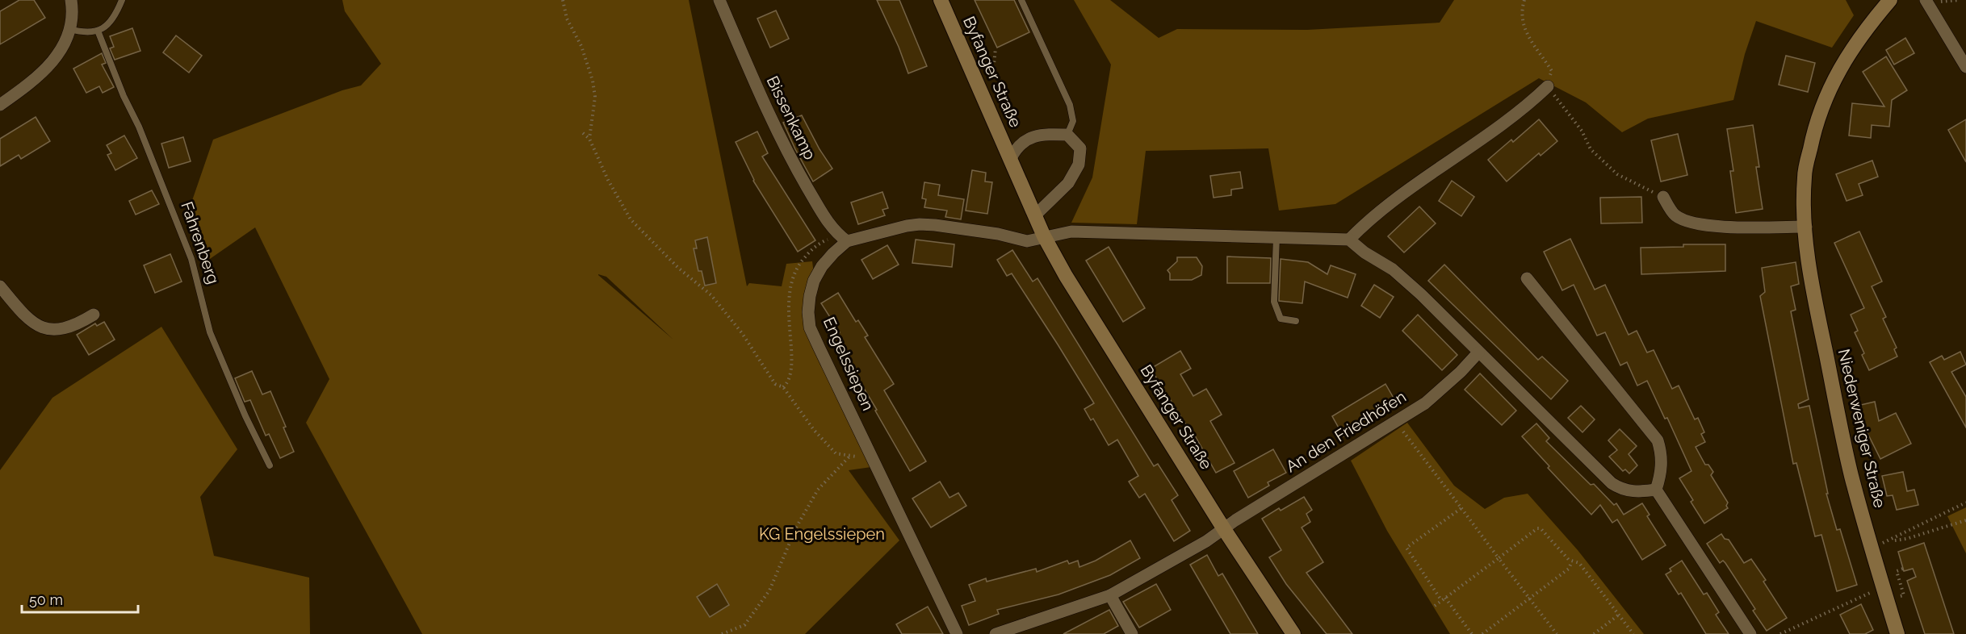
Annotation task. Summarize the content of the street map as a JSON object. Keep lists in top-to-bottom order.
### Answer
{
  "streets": {
    "street": [
      "Byfanger Straße",
      "Bissenkamp",
      "Engelssiepen",
      "Niederweniger Straße",
      "An den Friedhöfen"
    ],
    "lane": ["Fahrenberg"]
  },
  "crossings": [
    ["Byfanger Straße", "Engelssiepen"],
    ["Byfanger Straße", "An den Friedhöfen"],
    ["Bissenkamp", "Engelssiepen"]
  ],
  "parks": ["KG Engelssiepen"],
  "scale_bar": "50 m"
}
